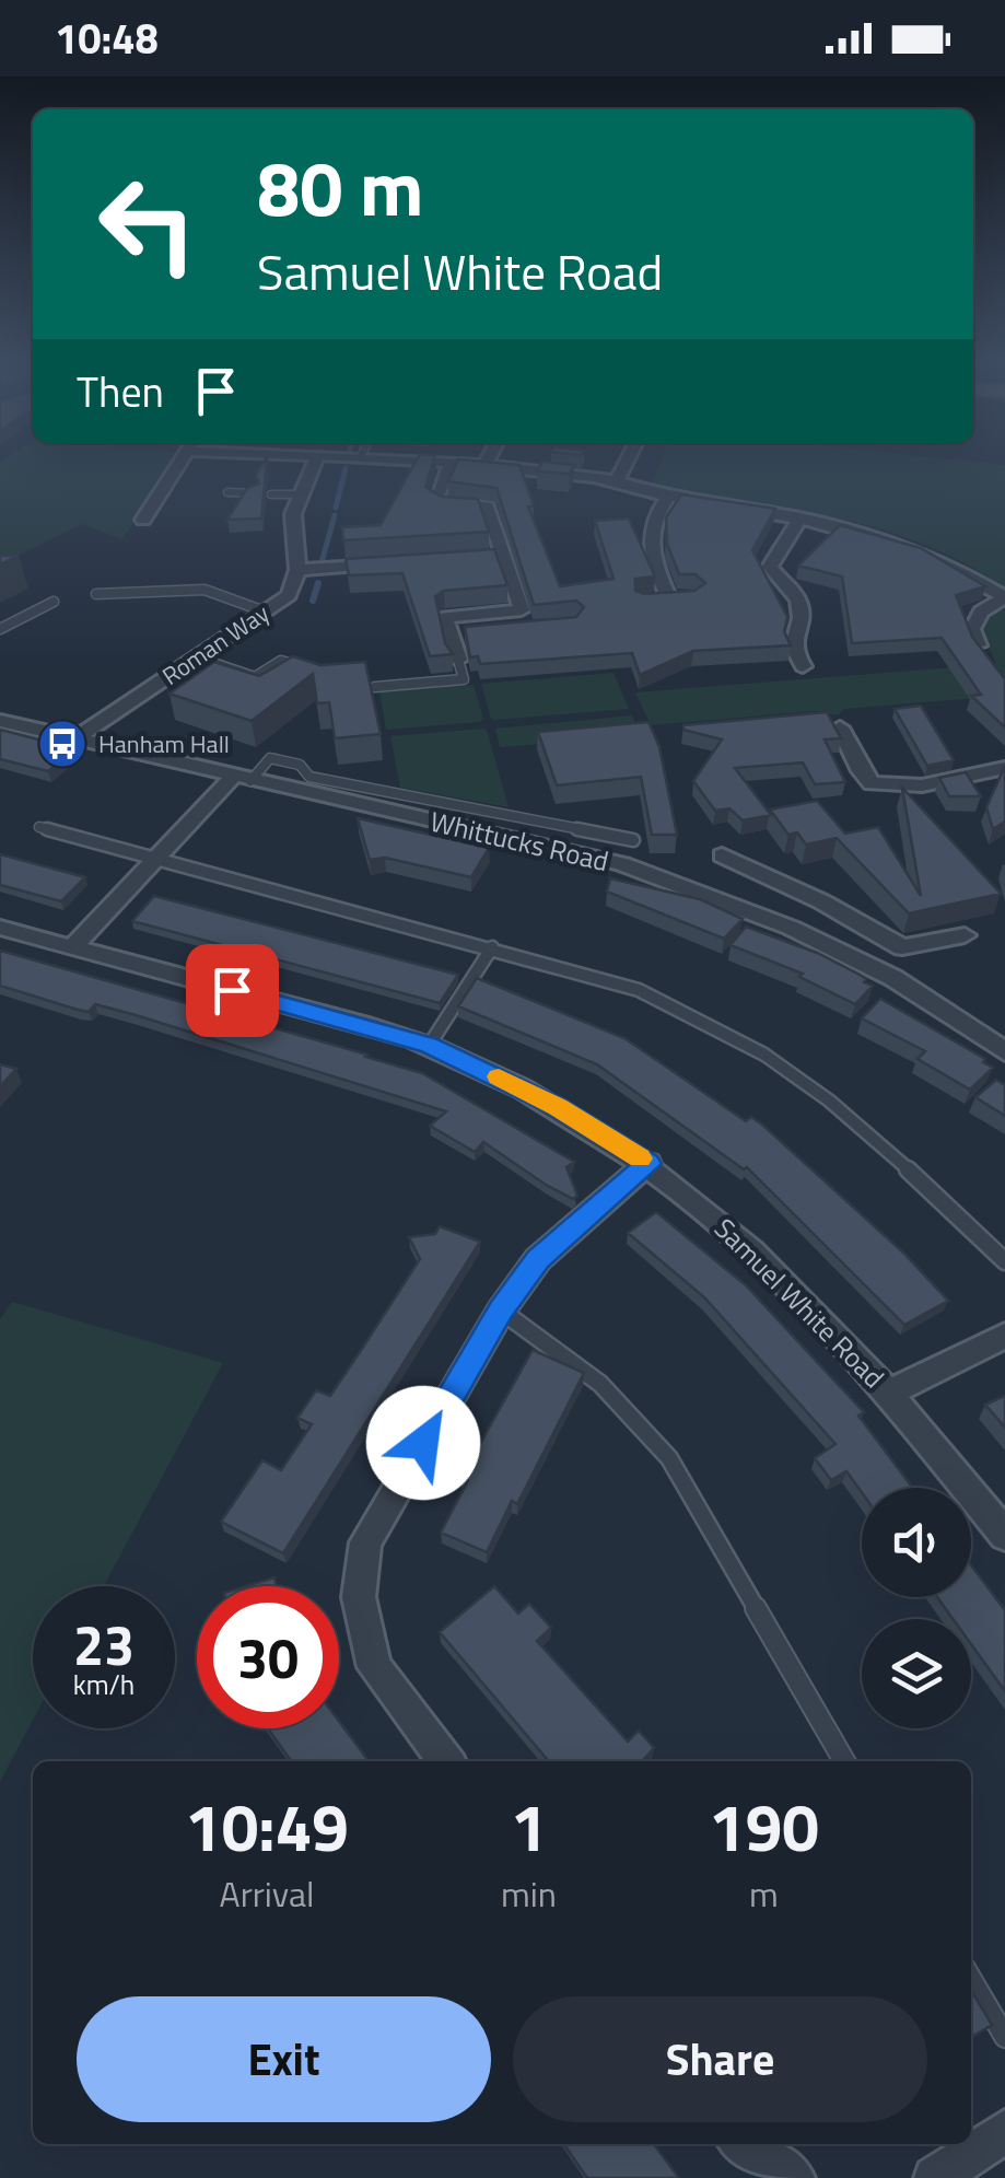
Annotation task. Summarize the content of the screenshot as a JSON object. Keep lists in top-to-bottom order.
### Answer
{
  "streets": {
    "street": ["Roman Way", "Whittucks Road", "Samuel White Road"]
  },
  "crossings": [
    ["Roman Way", "Whittucks Road"]
  ],
  "places": {
    "bus stop": ["Hanham Hall"]
  },
  "page": {
    "status": "10:48",
    "turn": ["80 m", "Samuel White Road"],
    "then": "Then",
    "speed": "23 km/h",
    "limit": "30",
    "eta": [
      "10:49",
      "Arrival",
      "1",
      "min",
      "190",
      "m"
    ],
    "buttons": ["Exit", "Share"]
  }
}
